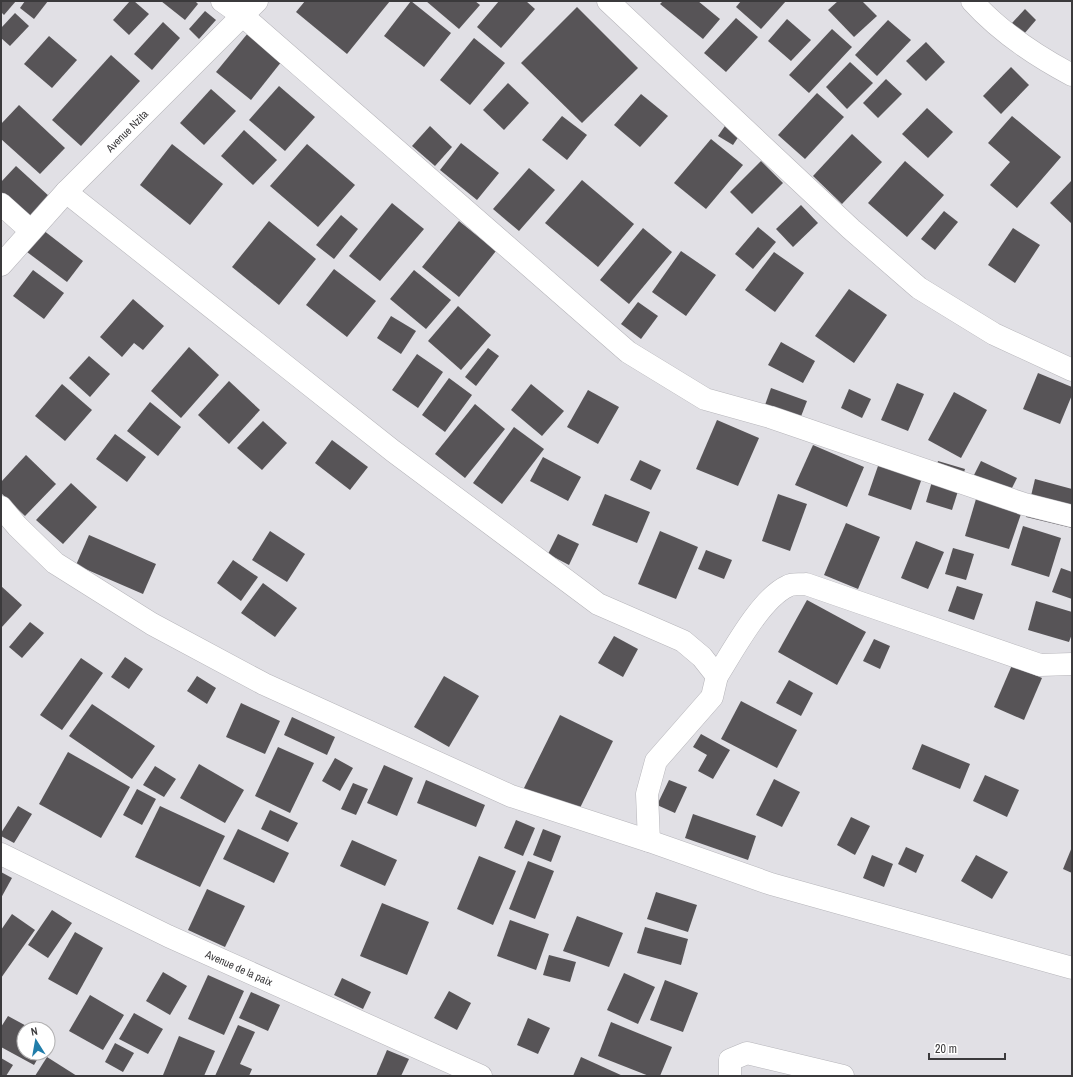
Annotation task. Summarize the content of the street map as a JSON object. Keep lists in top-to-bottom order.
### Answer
{
  "streets": {
    "street": ["Avenue Nzita", "Avenue de la paix"]
  },
  "scale_bar": "20 m",
  "north": "top"
}
